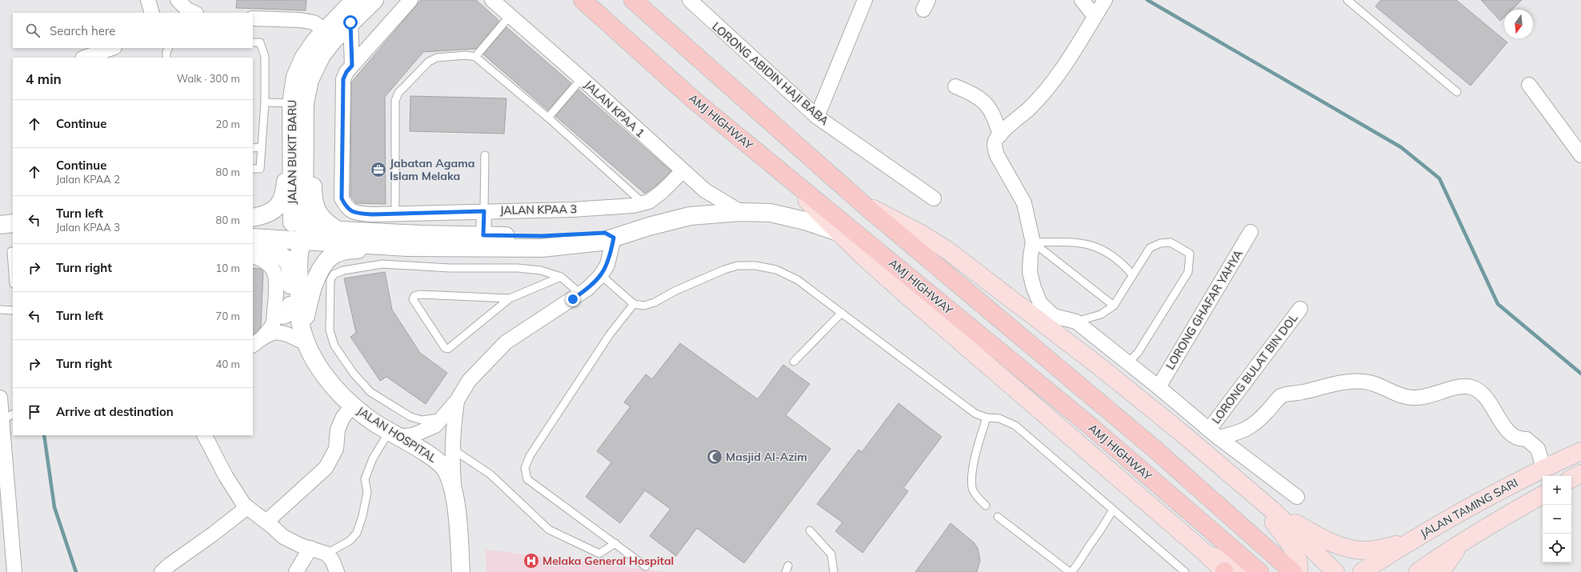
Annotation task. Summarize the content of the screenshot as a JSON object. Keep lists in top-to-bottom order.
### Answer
{
  "streets": {
    "highway": ["AMJ HIGHWAY"],
    "main road": ["JALAN TAMING SARI"],
    "street": [
      "LORONG ABIDIN HAJI BABA",
      "JALAN KPAA 1",
      "JALAN BUKIT BARU",
      "JALAN KPAA 3",
      "LORONG GHAFAR YAHYA",
      "LORONG BULAT BIN DOL",
      "JALAN HOSPITAL"
    ]
  },
  "crossings": [
    ["JALAN KPAA 1", "JALAN KPAA 3"],
    ["JALAN BUKIT BARU", "JALAN HOSPITAL"]
  ],
  "places": {
    "office": ["Jabatan Agama Islam Melaka"],
    "mosque": ["Masjid Al-Azim"],
    "hospital": ["Melaka General Hospital"]
  },
  "north": "bottom",
  "page": {
    "search": "Search here",
    "heading": ["4 min", "Walk · 300 m"],
    "list": [
      ["Continue", "20 m"],
      ["Continue", "Jalan KPAA 2", "80 m"],
      ["Turn left", "Jalan KPAA 3", "80 m"],
      ["Turn right", "10 m"],
      ["Turn left", "70 m"],
      ["Turn right", "40 m"],
      "Arrive at destination"
    ],
    "map_buttons": ["+", "−"]
  }
}
